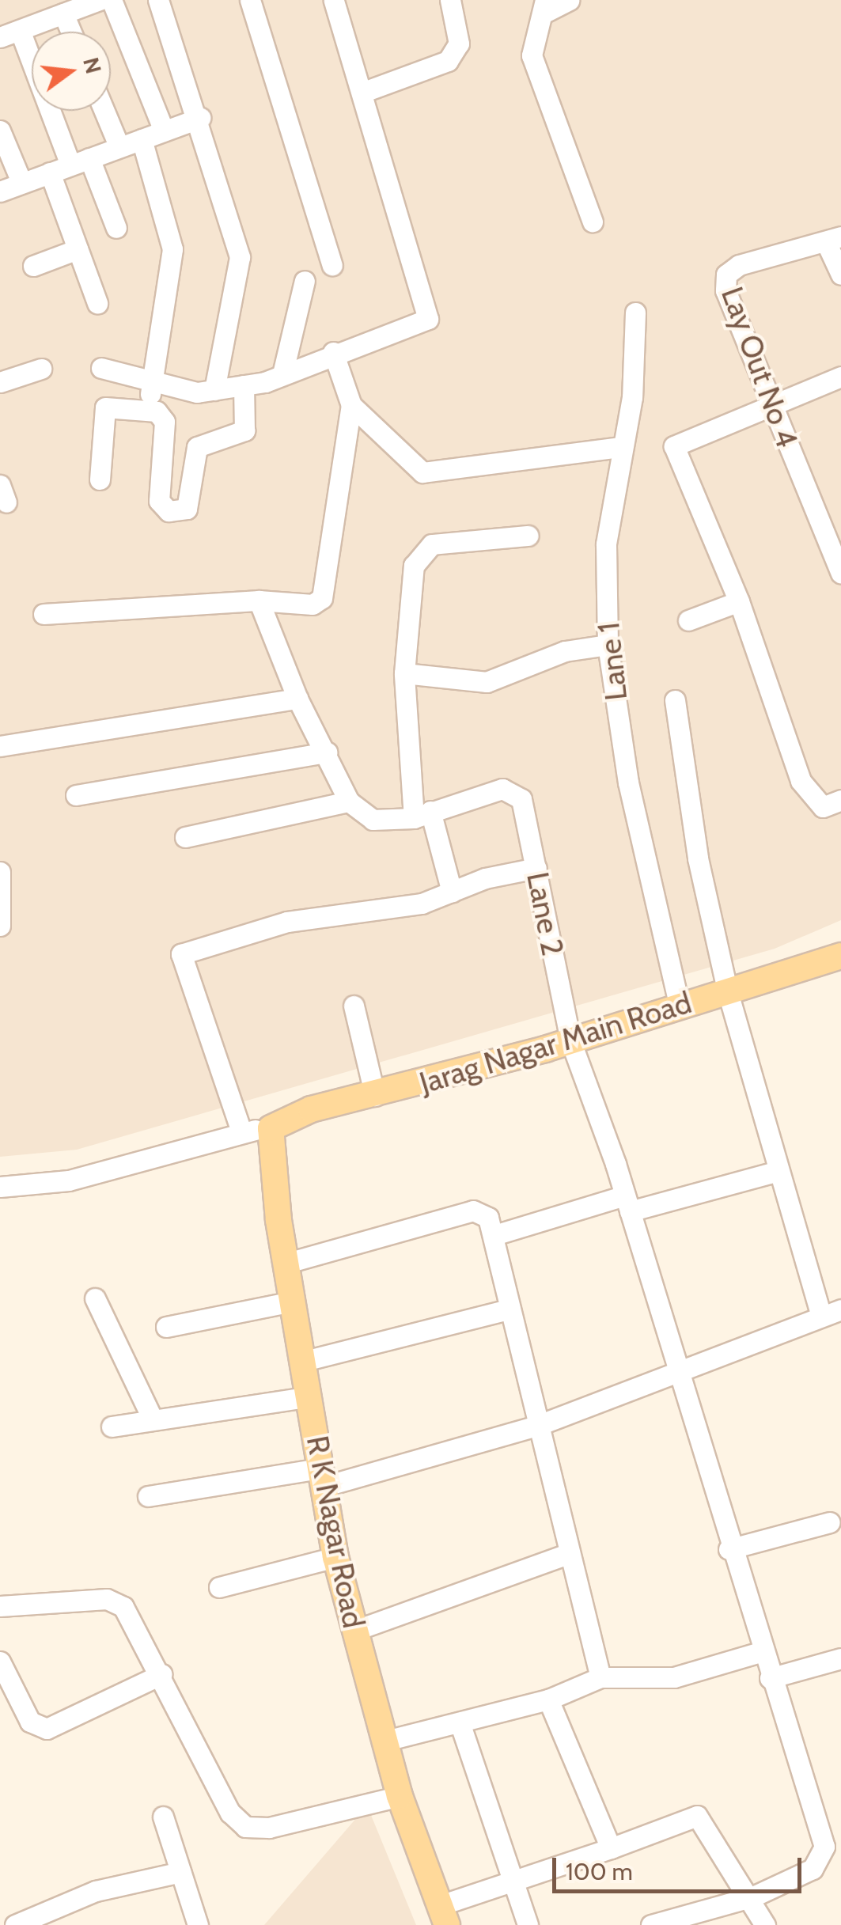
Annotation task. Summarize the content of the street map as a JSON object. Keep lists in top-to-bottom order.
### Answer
{
  "streets": {
    "main road": ["Jarag Nagar Main Road", "R K Nagar Road"],
    "street": ["Lay Out No 4", "Lane 1", "Lane 2"]
  },
  "crossings": [
    ["Lane 1", "Jarag Nagar Main Road"],
    ["Lane 2", "Jarag Nagar Main Road"],
    ["Jarag Nagar Main Road", "R K Nagar Road"]
  ],
  "scale_bar": "100 m",
  "north": "right"
}
